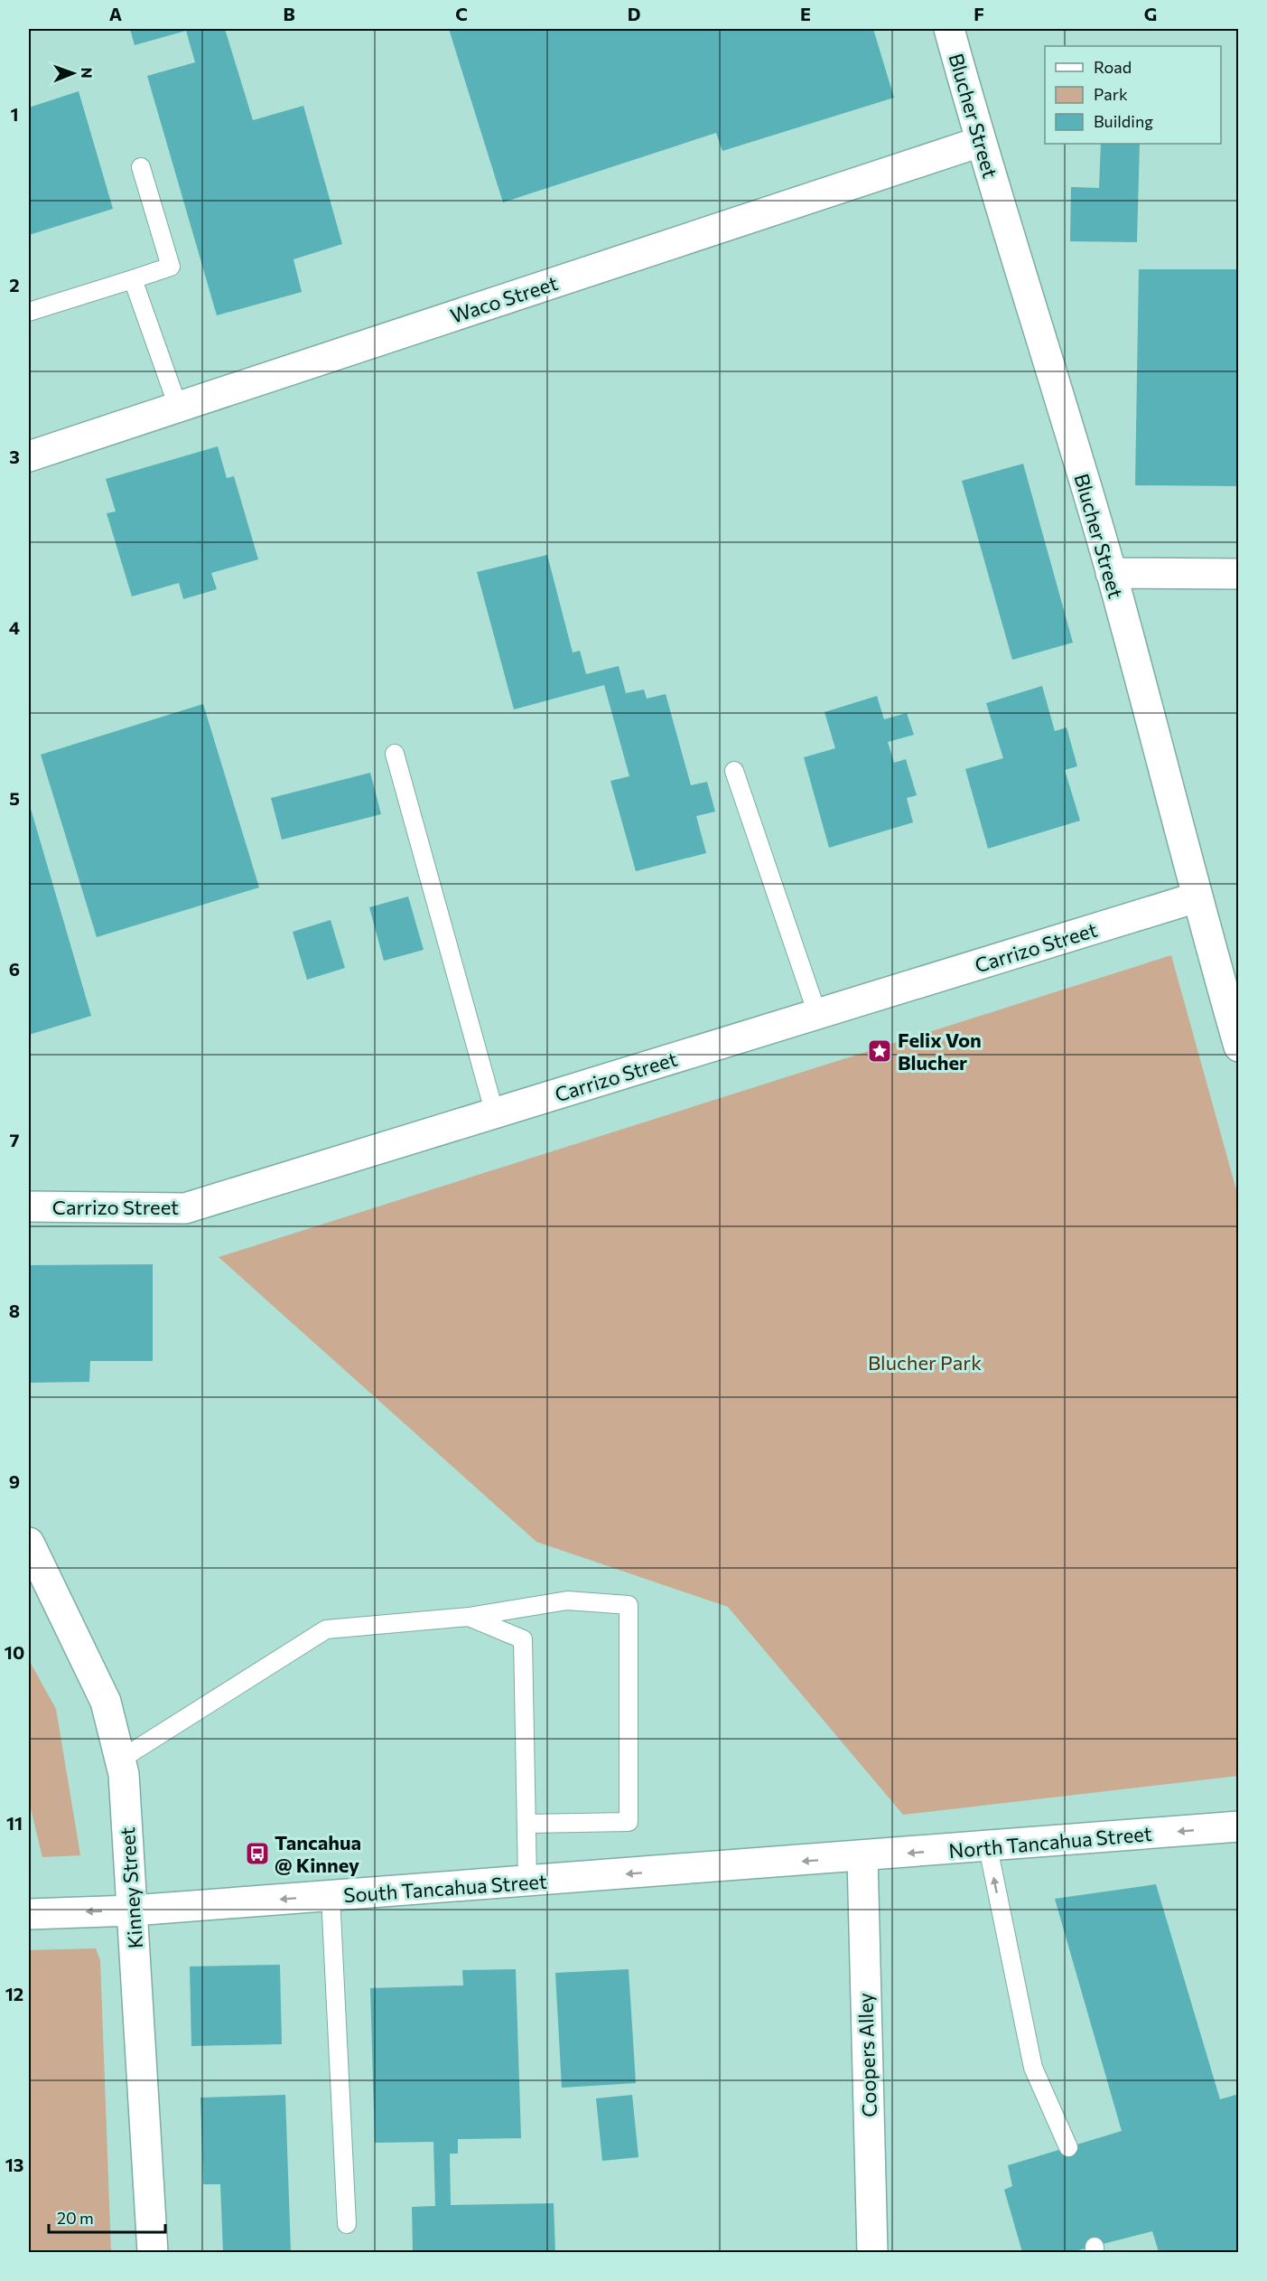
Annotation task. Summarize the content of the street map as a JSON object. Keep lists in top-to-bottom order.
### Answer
{
  "streets": {
    "street": [
      "Blucher Street",
      "Waco Street",
      "Carrizo Street",
      "North Tancahua Street",
      "Kinney Street",
      "South Tancahua Street",
      "Coopers Alley"
    ]
  },
  "crossings": [
    ["Blucher Street", "Waco Street"],
    ["Blucher Street", "Carrizo Street"],
    ["North Tancahua Street", "South Tancahua Street"],
    ["North Tancahua Street", "Coopers Alley"],
    ["Kinney Street", "South Tancahua Street"],
    ["South Tancahua Street", "Coopers Alley"]
  ],
  "one_way": ["North Tancahua Street", "South Tancahua Street"],
  "parks": ["Blucher Park"],
  "places": {
    "place": ["Felix Von Blucher"],
    "bus stop": ["Tancahua @ Kinney"]
  },
  "legend": ["Road", "Park", "Building"],
  "scale_bar": "20 m",
  "north": "right",
  "grid": {
    "columns": [
      "A",
      "B",
      "C",
      "D",
      "E",
      "F",
      "G"
    ],
    "rows": [
      "1",
      "2",
      "3",
      "4",
      "5",
      "6",
      "7",
      "8",
      "9",
      "10",
      "11",
      "12",
      "13"
    ]
  }
}
